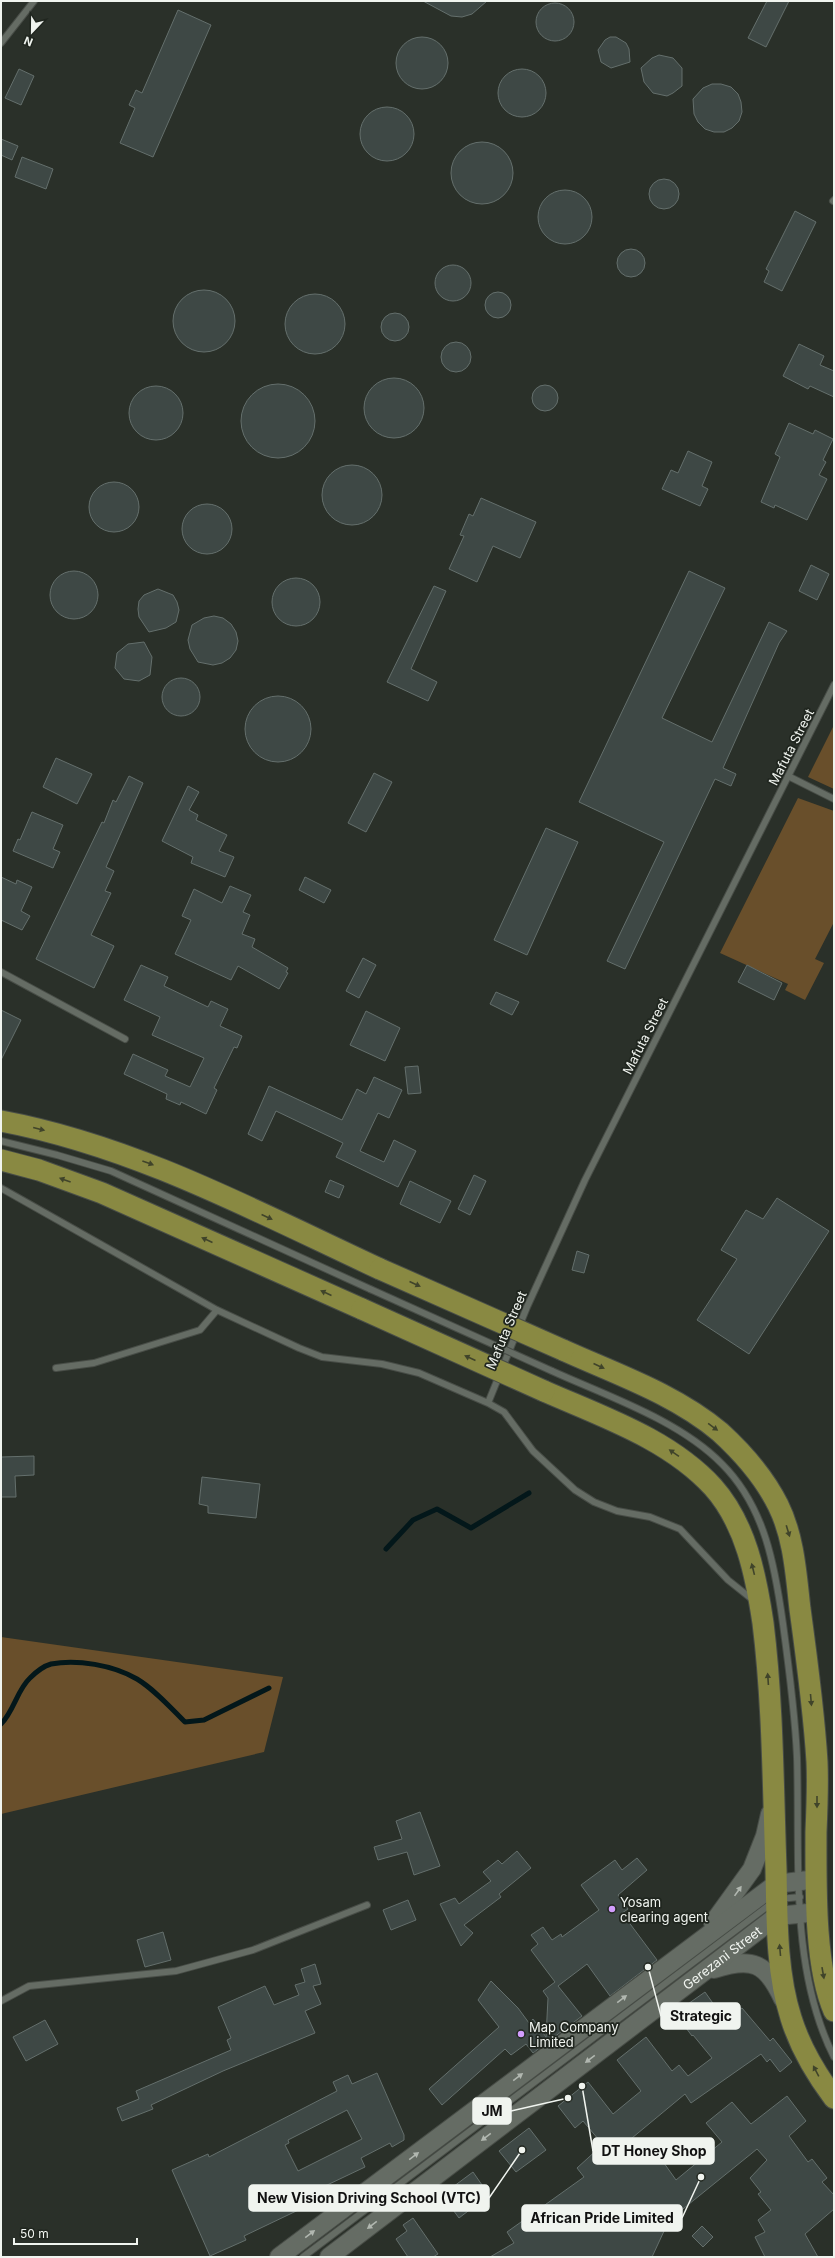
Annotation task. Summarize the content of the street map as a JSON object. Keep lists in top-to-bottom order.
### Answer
{
  "streets": {
    "main road": ["Gerezani Street"],
    "lane": ["Mafuta Street"]
  },
  "places": [
    "Yosam clearing agent",
    "Strategic",
    "Map Company Limited",
    "DT Honey Shop",
    "JM",
    "New Vision Driving School (VTC)",
    "African Pride Limited"
  ],
  "scale_bar": "50 m",
  "north": "bottom"
}
